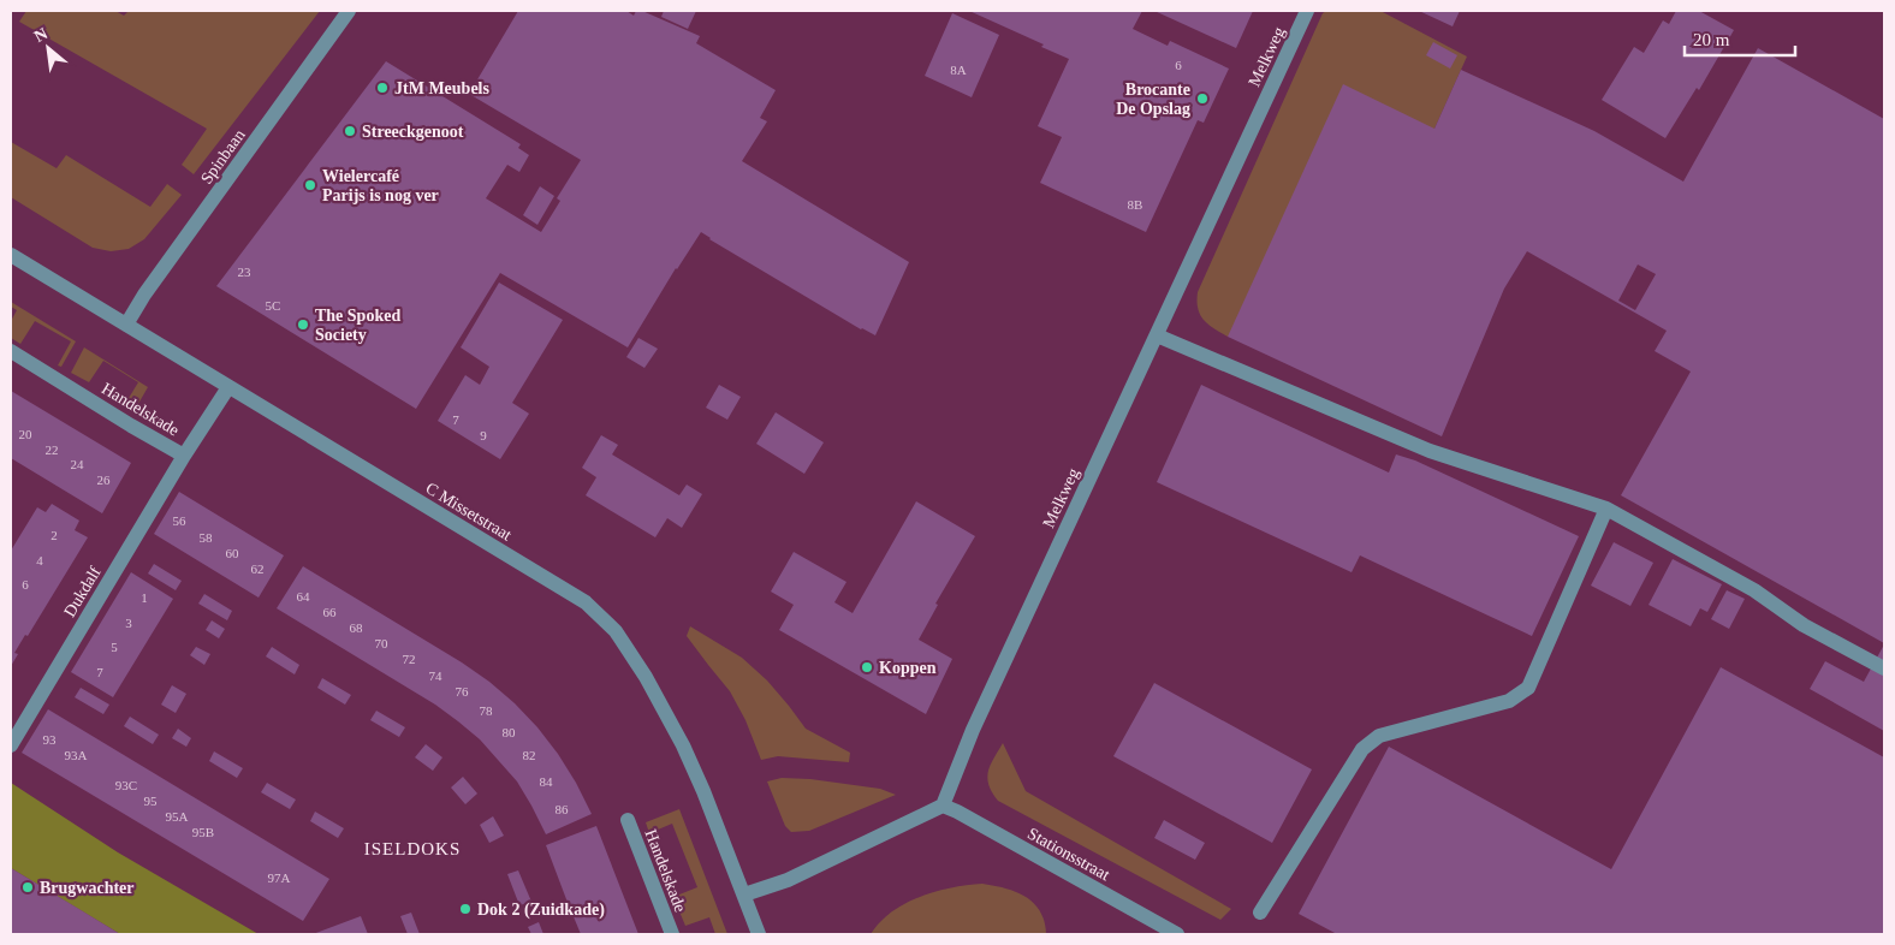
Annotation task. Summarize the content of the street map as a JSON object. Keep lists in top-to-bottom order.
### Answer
{
  "streets": {
    "street": [
      "Melkweg",
      "Spinbaan",
      "Handelskade",
      "C Missetstraat",
      "Dukdalf",
      "Stationsstraat"
    ]
  },
  "crossings": [
    ["Melkweg", "Stationsstraat"],
    ["Spinbaan", "C Missetstraat"],
    ["Handelskade", "C Missetstraat"],
    ["Handelskade", "Dukdalf"]
  ],
  "districts": ["ISELDOKS"],
  "places": [
    "JtM Meubels",
    "Brocante De Opslag",
    "Streeckgenoot",
    "Wielercafé Parijs is nog ver",
    "The Spoked Society",
    "Koppen",
    "Brugwachter",
    "Dok 2 (Zuidkade)"
  ],
  "house_numbers": [
    "6",
    "8A",
    "8B",
    "23",
    "5C",
    "7",
    "20",
    "9",
    "22",
    "24",
    "26",
    "56",
    "2",
    "58",
    "60",
    "4",
    "62",
    "6",
    "64",
    "1",
    "66",
    "3",
    "68",
    "70",
    "5",
    "72",
    "7",
    "74",
    "76",
    "78",
    "80",
    "93",
    "93A",
    "82",
    "84",
    "93C",
    "95",
    "86",
    "95A",
    "95B",
    "97A"
  ],
  "scale_bar": "20 m",
  "north": "top left"
}
